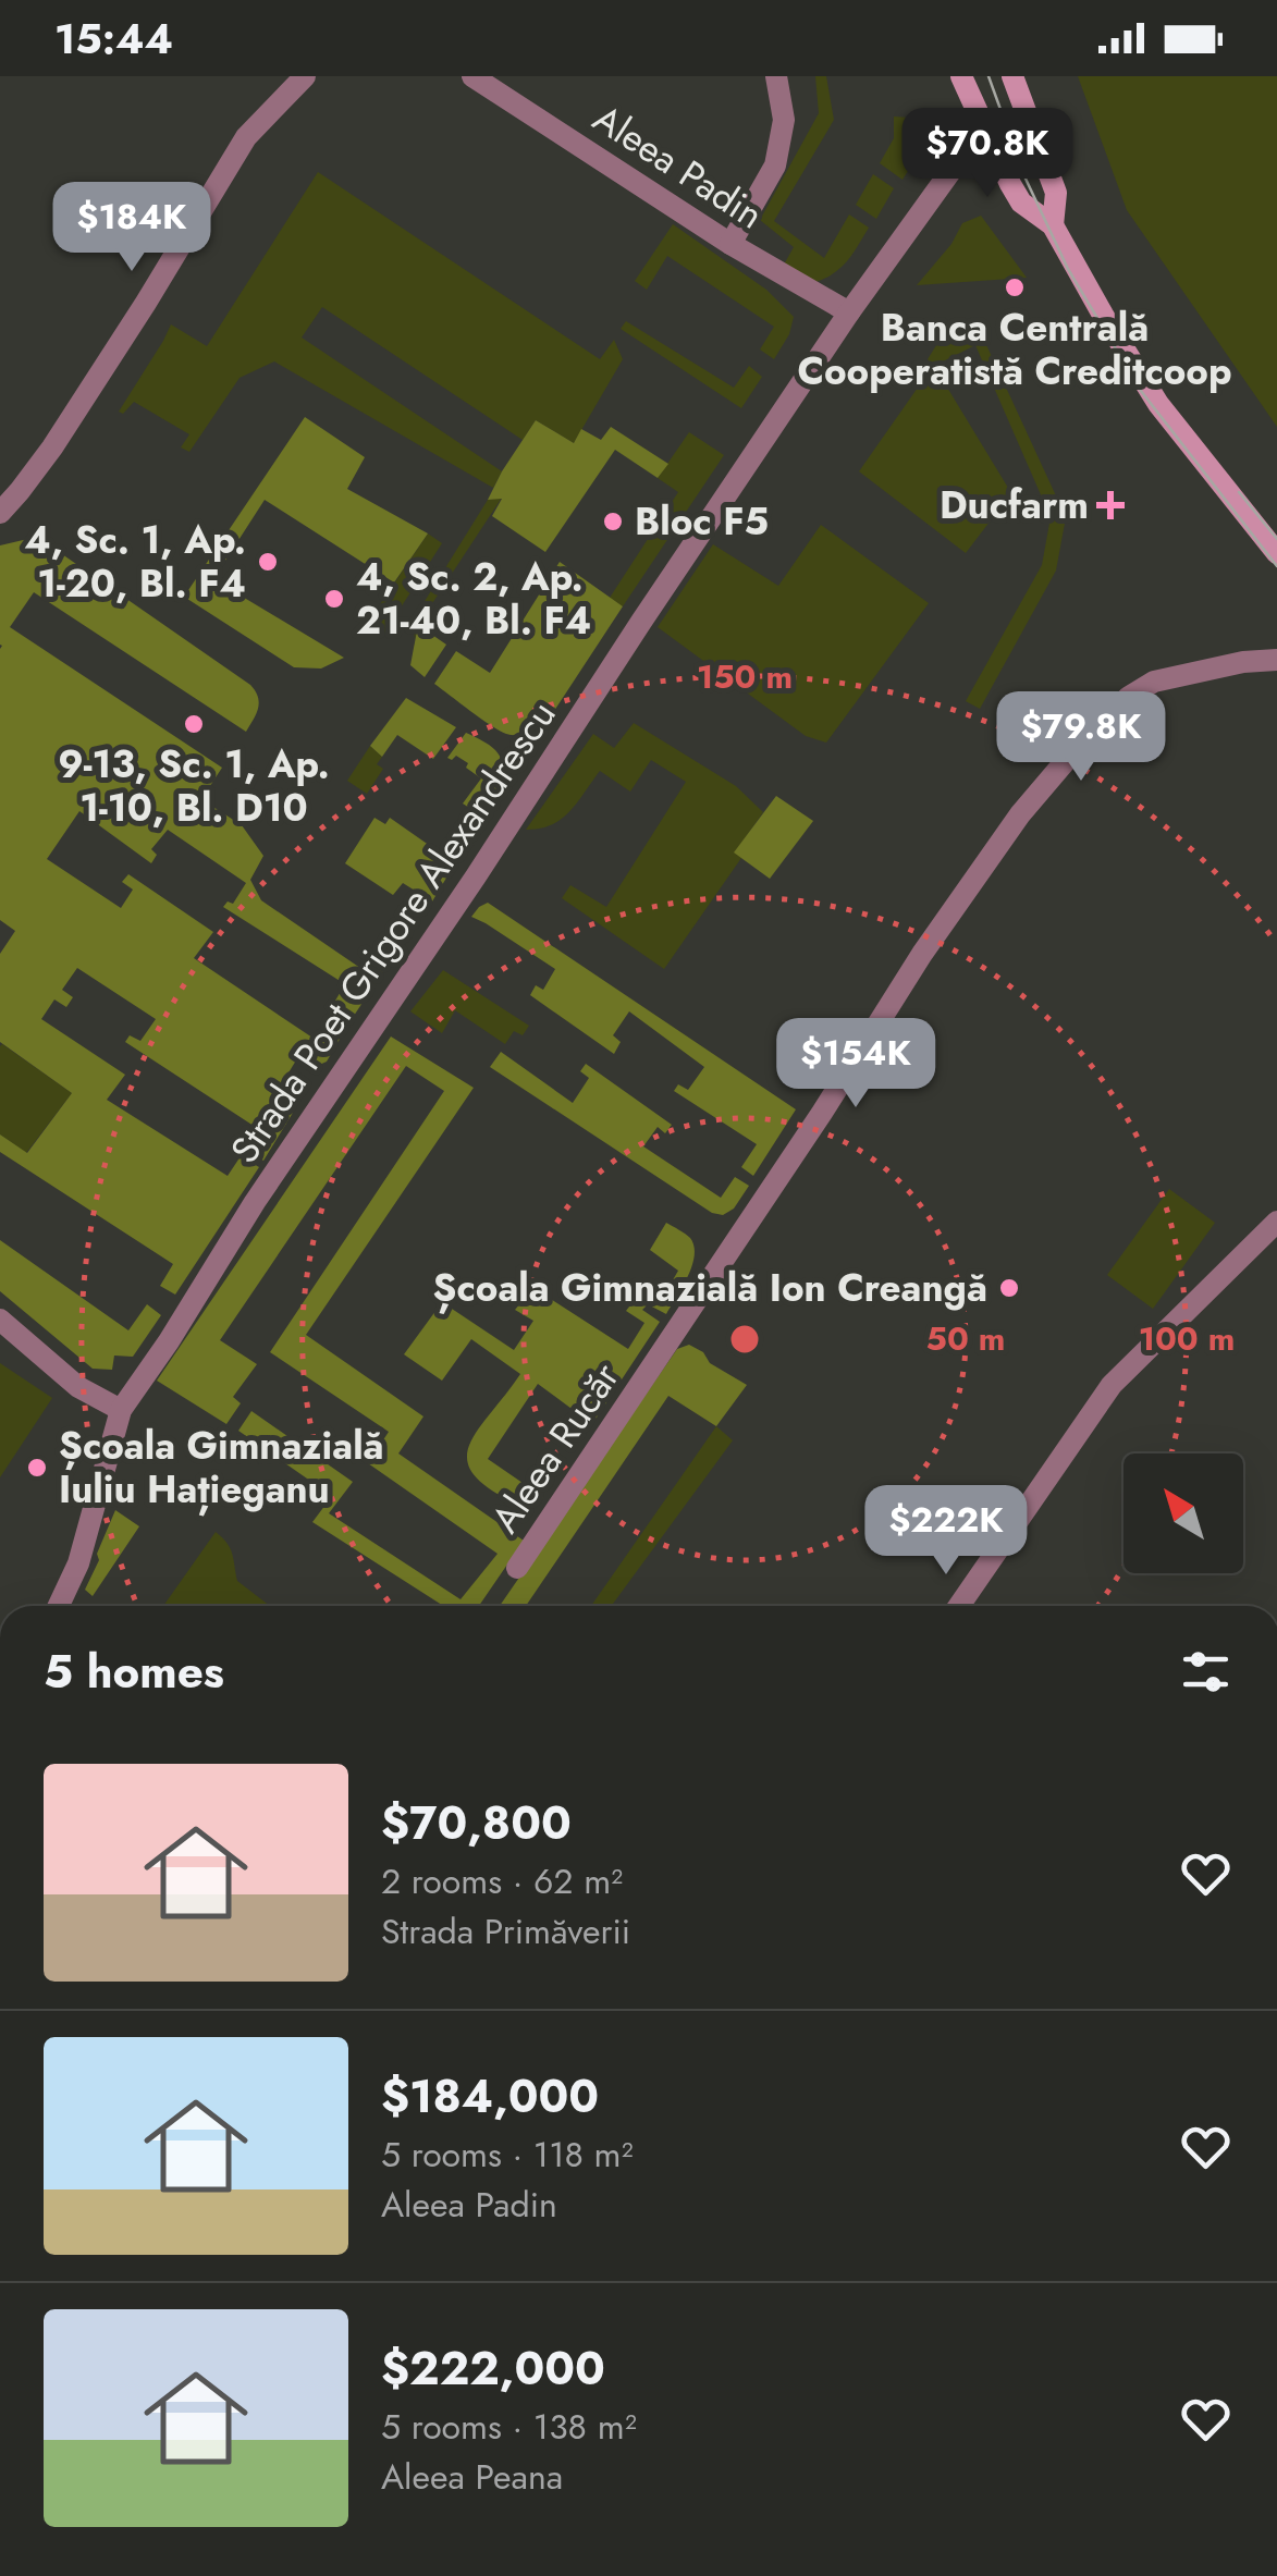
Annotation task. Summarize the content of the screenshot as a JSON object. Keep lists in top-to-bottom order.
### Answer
{
  "streets": {
    "street": ["Aleea Padin", "Strada Poet Grigore Alexandrescu", "Aleea Rucăr"]
  },
  "crossings": [
    ["Aleea Padin", "Strada Poet Grigore Alexandrescu"]
  ],
  "places": {
    "other": [
      "Banca Centrală Cooperatistă Creditcoop",
      "Bloc F5",
      "4, Sc. 1, Ap. 1-20, Bl. F4",
      "4, Sc. 2, Ap. 21-40, Bl. F4",
      "9-13, Sc. 1, Ap. 1-10, Bl. D10",
      "Școala Gimnazială Ion Creangă",
      "Școala Gimnazială Iuliu Hațieganu"
    ],
    "health": ["Ducfarm"]
  },
  "north": "top left",
  "page": {
    "status": "15:44",
    "price": [
      "$70.8K",
      "$184K",
      "$79.8K",
      "$154K",
      "$222K"
    ],
    "heading": "5 homes",
    "list": [
      {
        "name": "$70,800",
        "note": "2 rooms · 62 m² · Strada Primăverii"
      },
      {
        "name": "$184,000",
        "note": "5 rooms · 118 m² · Aleea Padin"
      },
      {
        "name": "$222,000",
        "note": "5 rooms · 138 m² · Aleea Peana"
      }
    ]
  },
  "rings": ["150 m", "50 m", "100 m"]
}
